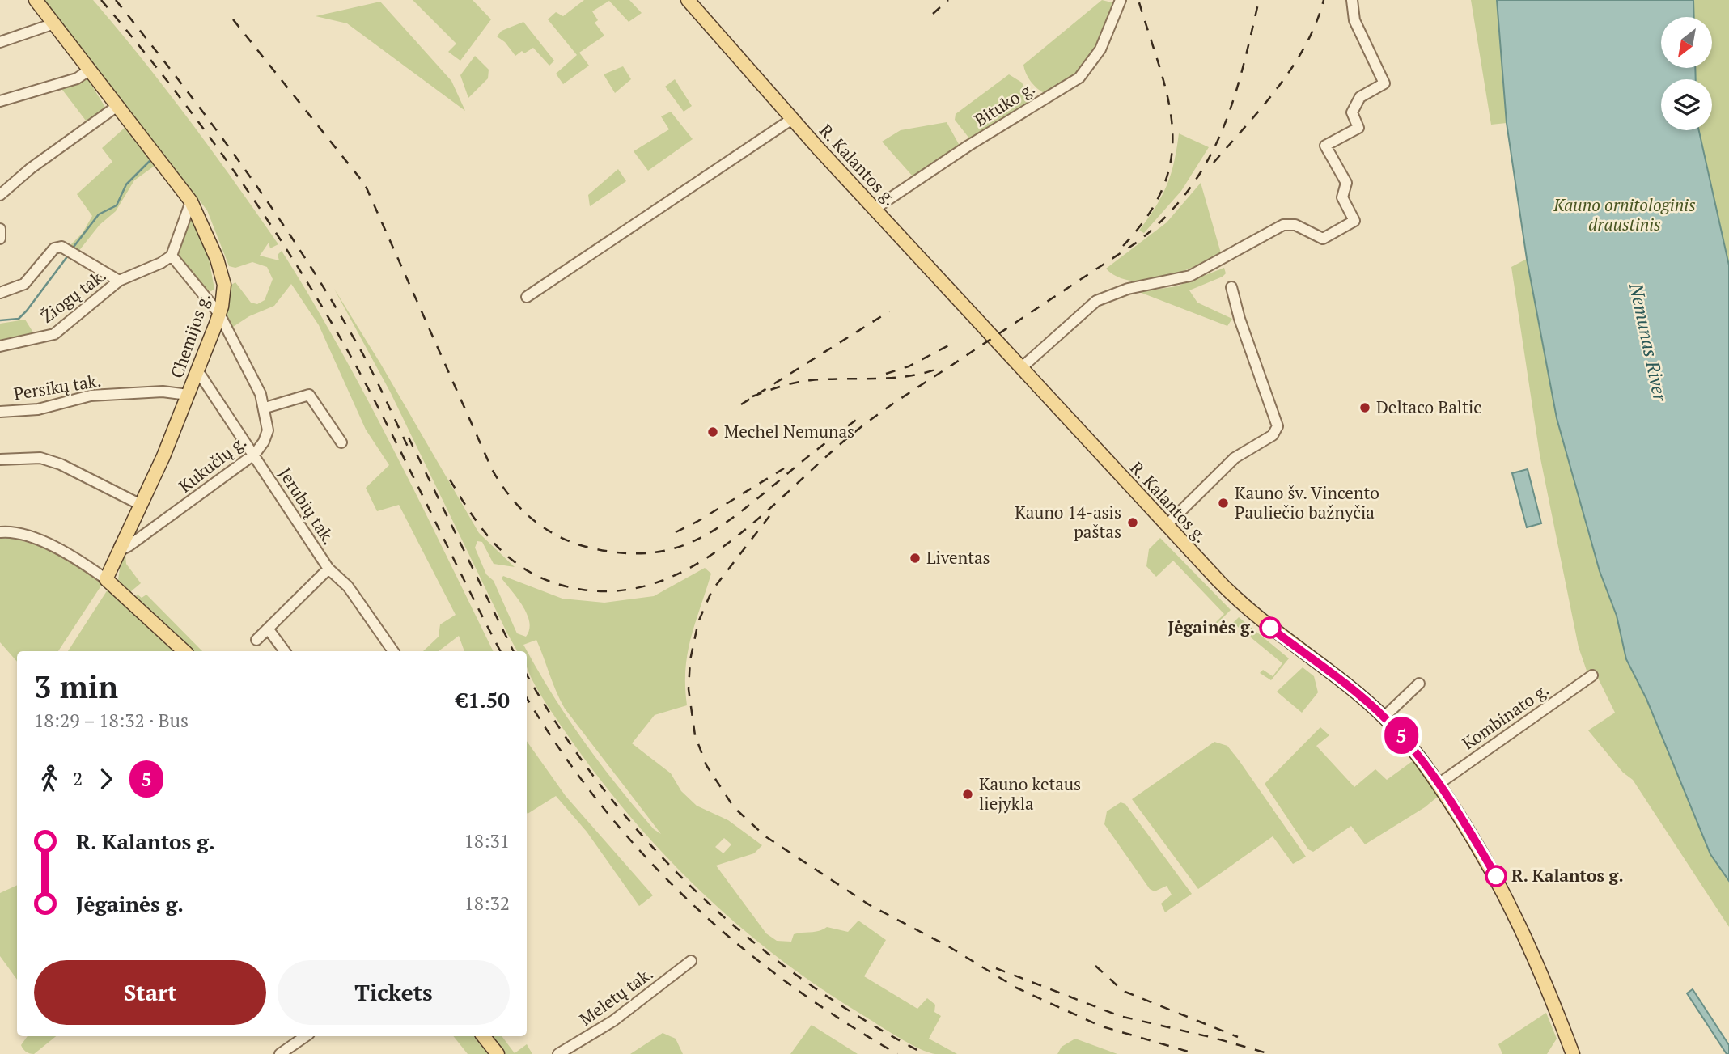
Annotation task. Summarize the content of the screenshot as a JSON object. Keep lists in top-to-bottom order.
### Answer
{
  "streets": {
    "main road": ["R. Kalantos g.", "Chemijos g."],
    "street": [
      "Bituko g.",
      "Žiogų tak.",
      "Persikų tak.",
      "Kukučių g.",
      "Jerubių tak.",
      "Kombinato g.",
      "Meletų tak."
    ]
  },
  "crossings": [
    ["Bituko g.", "R. Kalantos g."],
    ["R. Kalantos g.", "Kombinato g."],
    ["Žiogų tak.", "Kukučių g."],
    ["Chemijos g.", "Persikų tak."],
    ["Chemijos g.", "Kukučių g."],
    ["Chemijos g.", "Jerubių tak."],
    ["Kukučių g.", "Jerubių tak."]
  ],
  "water": ["Nemunas River"],
  "parks": ["Kauno ornitologinis draustinis"],
  "places": [
    "Deltaco Baltic",
    "Mechel Nemunas",
    "Kauno šv. Vincento Pauliečio bažnyčia",
    "Kauno 14-asis paštas",
    "Liventas",
    "Jėgainės g.",
    "Kauno ketaus liejykla",
    "R. Kalantos g."
  ],
  "lines": ["bus line 5"],
  "north": "bottom left",
  "page": {
    "on_map": "5",
    "heading": ["3 min", "18:29 – 18:32 · Bus", "€1.50"],
    "legs": ["2", "5"],
    "list": [
      {
        "name": "R. Kalantos g.",
        "value": "18:31"
      },
      {
        "name": "Jėgainės g.",
        "value": "18:32"
      }
    ],
    "buttons": ["Start", "Tickets"]
  }
}
